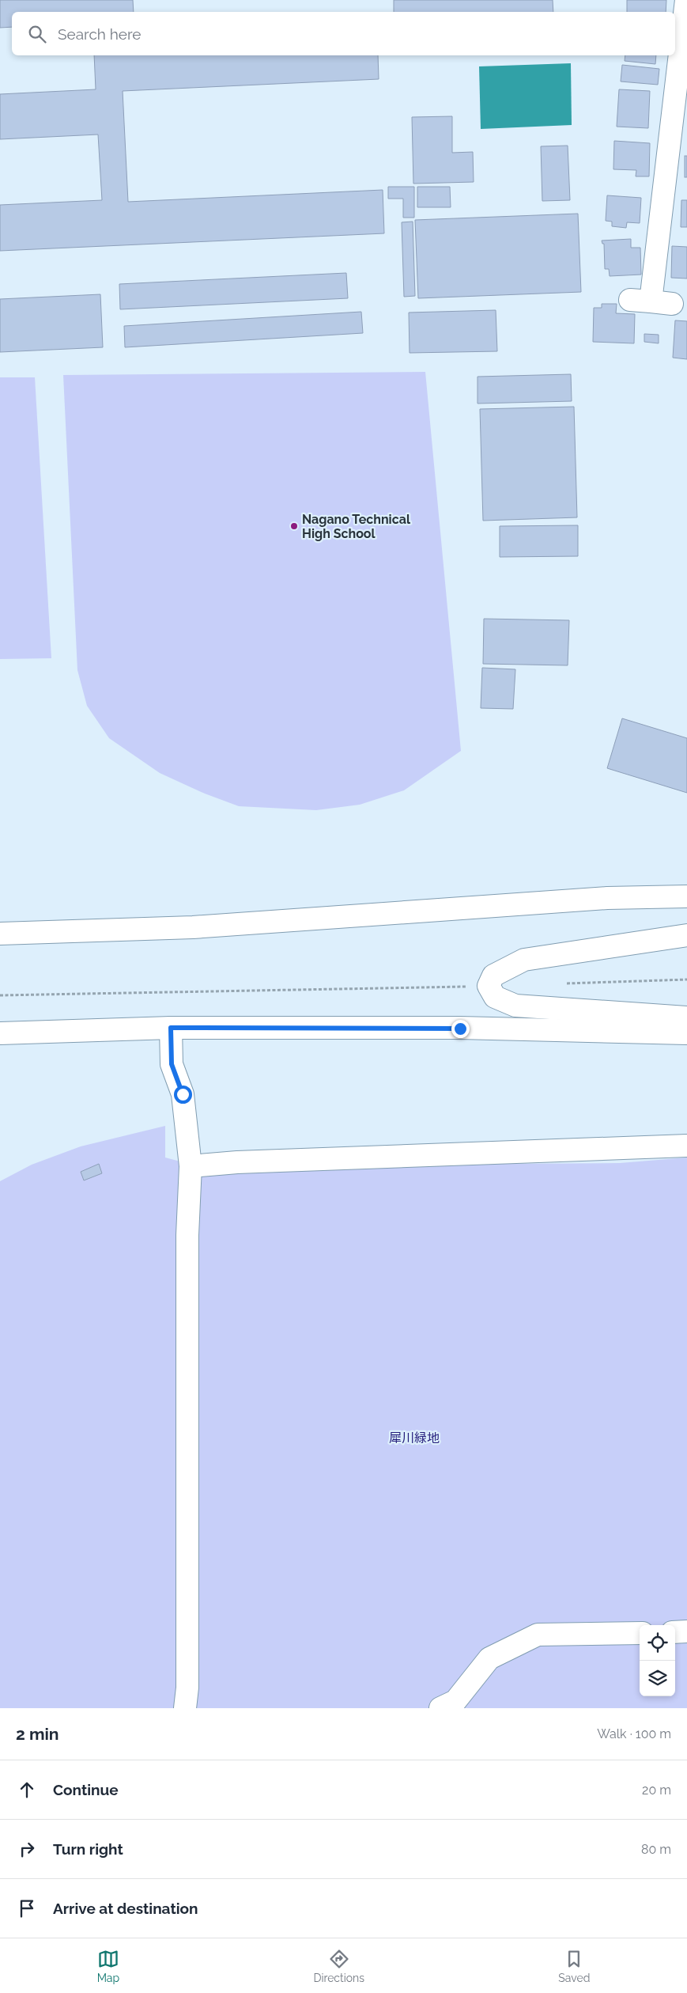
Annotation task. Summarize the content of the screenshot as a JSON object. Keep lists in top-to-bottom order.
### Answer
{
  "parks": ["犀川緑地"],
  "places": ["Nagano Technical High School"],
  "page": {
    "search": "Search here",
    "heading": ["2 min", "Walk · 100 m"],
    "list": [
      ["Continue", "20 m"],
      ["Turn right", "80 m"],
      "Arrive at destination"
    ],
    "nav": ["Map", "Directions", "Saved"]
  }
}
